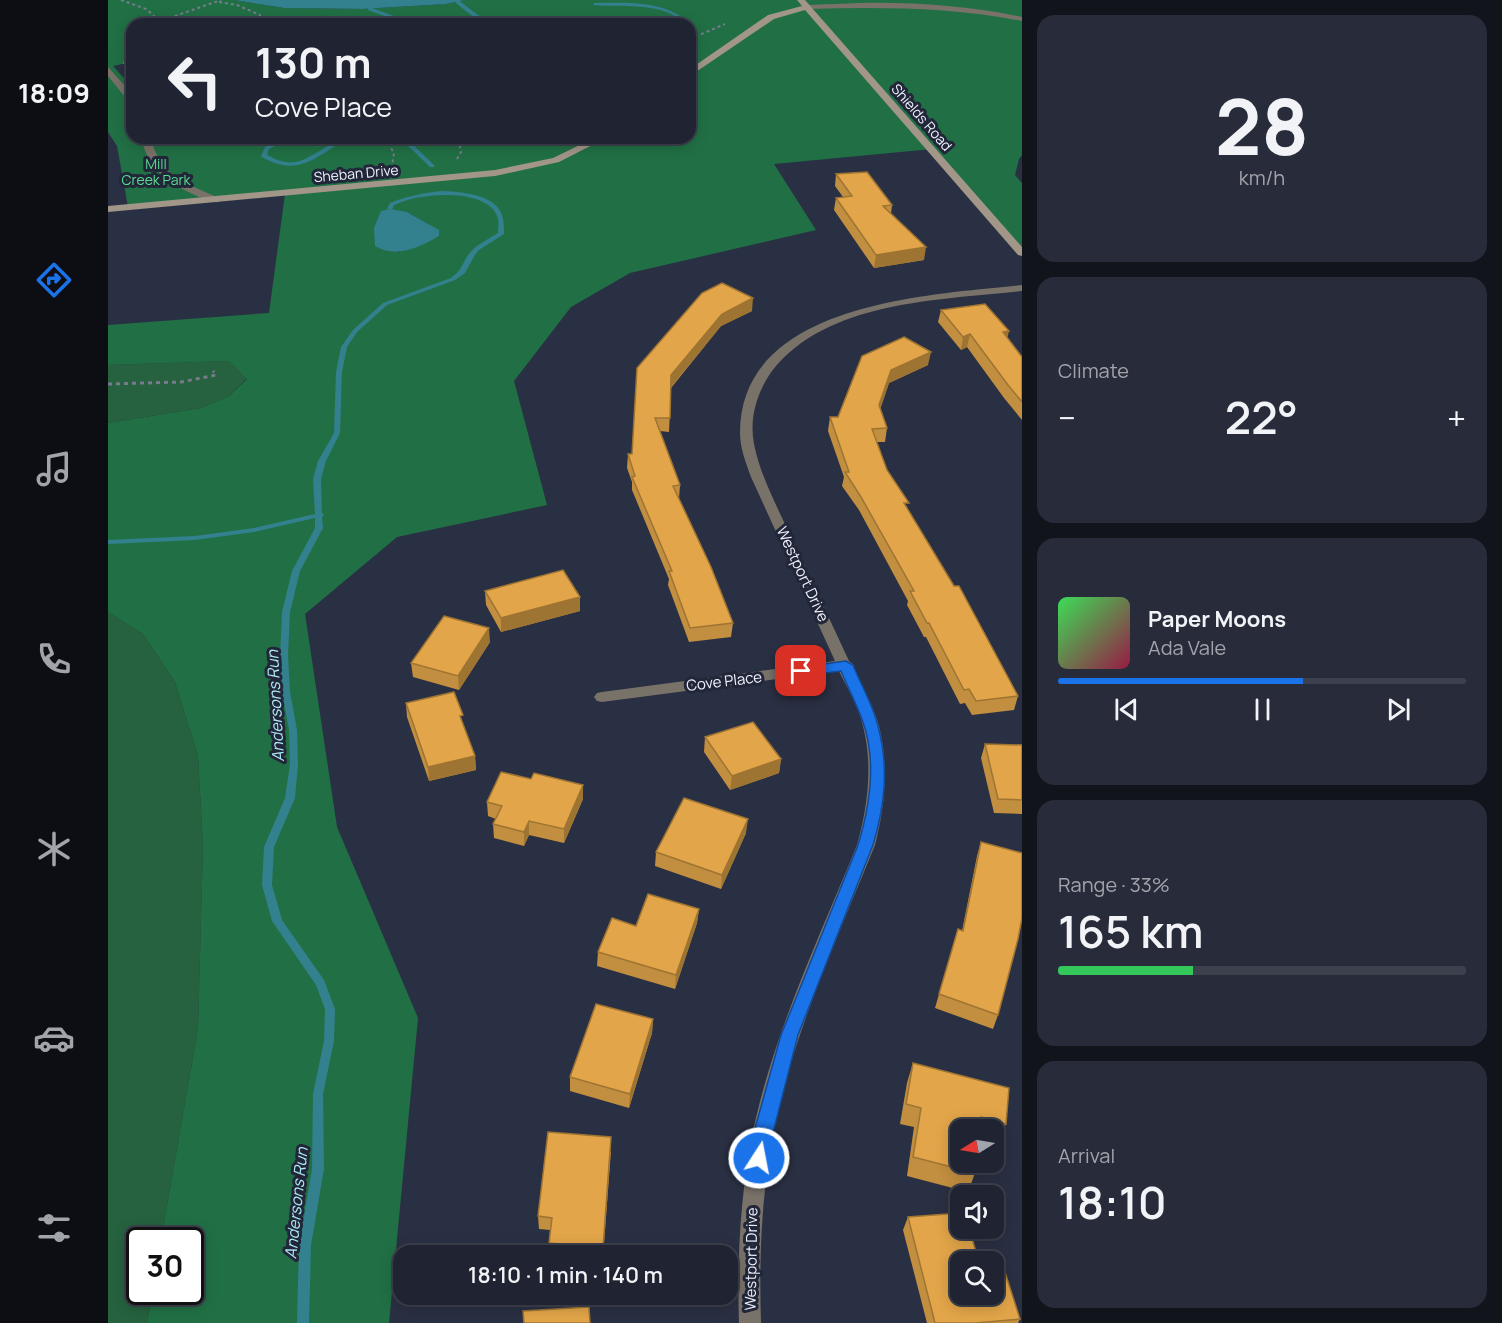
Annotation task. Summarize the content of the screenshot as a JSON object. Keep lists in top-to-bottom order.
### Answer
{
  "streets": {
    "street": [
      "Shields Road",
      "Sheban Drive",
      "Westport Drive",
      "Cove Place"
    ]
  },
  "crossings": [
    ["Westport Drive", "Cove Place"]
  ],
  "water": ["Andersons Run"],
  "parks": ["Mill Creek Park"],
  "north": "left",
  "page": {
    "tabs": "18:09",
    "tile": [
      ["28", "km/h"],
      "Climate",
      ["Range · 33%", "165 km"],
      ["Arrival", "18:10"]
    ],
    "turn": ["130 m", "Cove Place"],
    "heat": ["−", "22°", "+"],
    "song": ["Paper Moons", "Ada Vale"],
    "limit": "30",
    "trip": "18:10 · 1 min · 140 m"
  }
}
